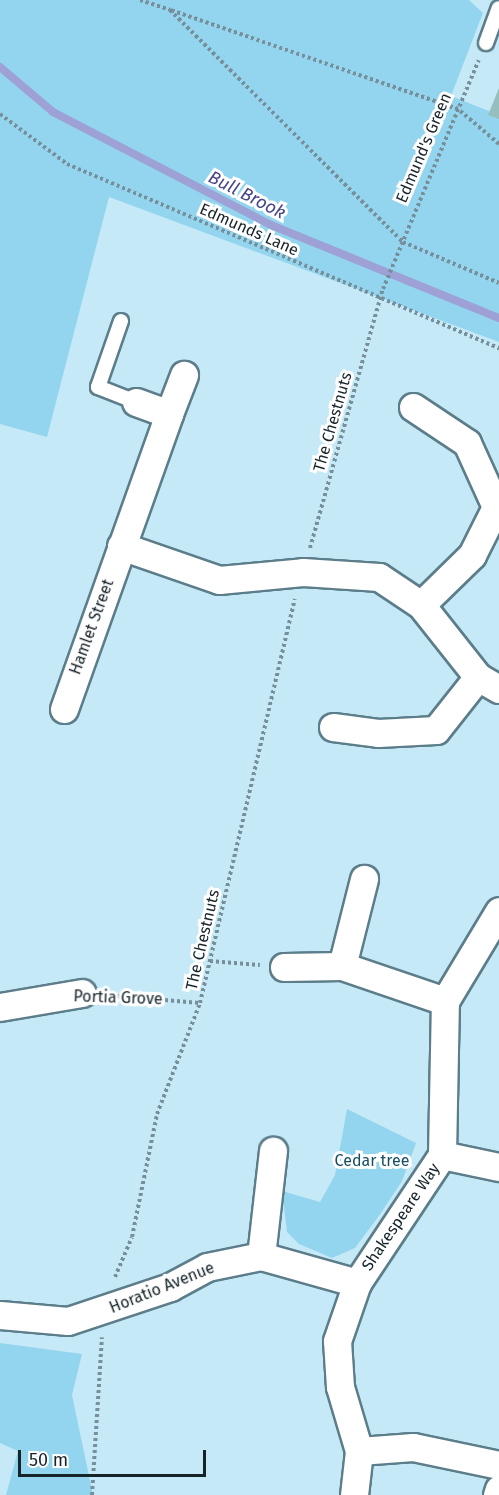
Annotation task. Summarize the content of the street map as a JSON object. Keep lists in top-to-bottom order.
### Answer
{
  "streets": {
    "street": [
      "Hamlet Street",
      "Portia Grove",
      "Shakespeare Way",
      "Horatio Avenue"
    ],
    "path": ["Edmund's Green", "Edmunds Lane", "The Chestnuts"]
  },
  "crossings": [
    ["Edmund's Green", "Edmunds Lane"],
    ["Edmund's Green", "The Chestnuts"],
    ["Edmunds Lane", "The Chestnuts"],
    ["The Chestnuts", "Portia Grove"],
    ["Shakespeare Way", "Horatio Avenue"]
  ],
  "water": ["Bull Brook"],
  "parks": ["Cedar tree"],
  "scale_bar": "50 m"
}
